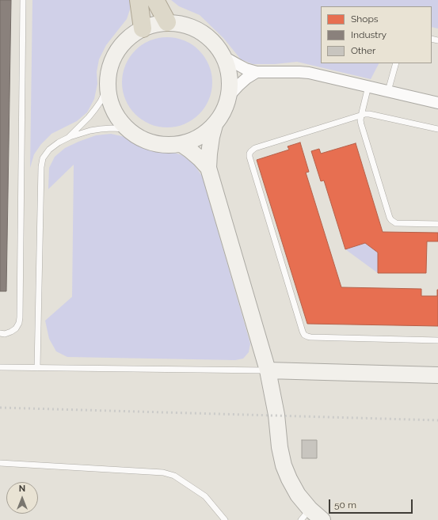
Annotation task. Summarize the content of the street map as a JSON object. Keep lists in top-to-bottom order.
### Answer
{
  "legend": ["Shops", "Industry", "Other"],
  "scale_bar": "50 m",
  "north": "top"
}
